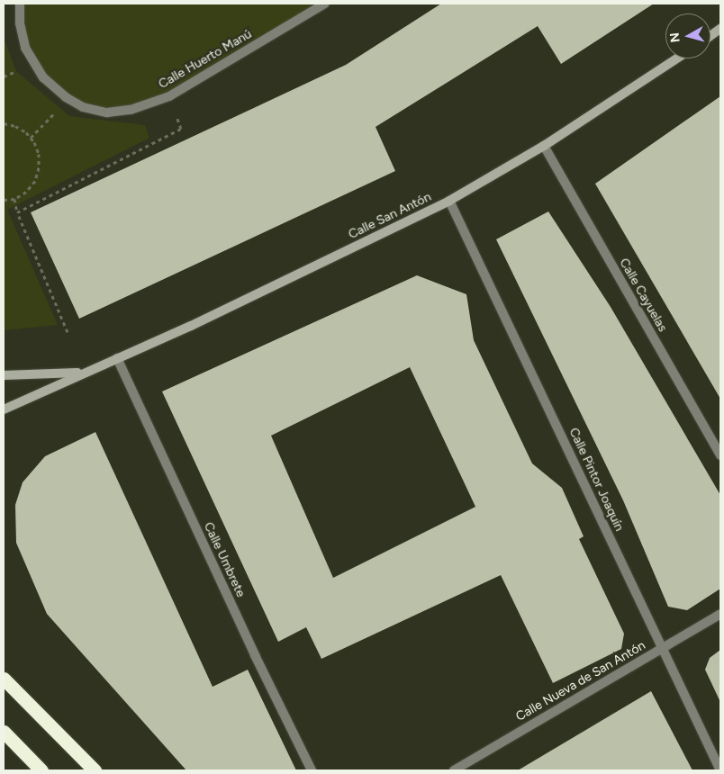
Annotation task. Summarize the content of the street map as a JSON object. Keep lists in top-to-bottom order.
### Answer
{
  "streets": {
    "main road": ["Calle San Antón"],
    "street": [
      "Calle Huerto Manú",
      "Calle Cayuelas",
      "Calle Pintor Joaquín",
      "Calle Umbrete",
      "Calle Nueva de San Antón"
    ]
  },
  "crossings": [
    ["Calle San Antón", "Calle Cayuelas"],
    ["Calle San Antón", "Calle Pintor Joaquín"],
    ["Calle San Antón", "Calle Umbrete"],
    ["Calle Pintor Joaquín", "Calle Nueva de San Antón"]
  ],
  "north": "left"
}
